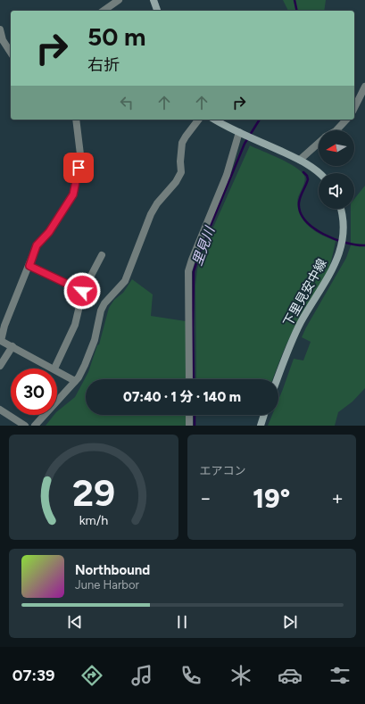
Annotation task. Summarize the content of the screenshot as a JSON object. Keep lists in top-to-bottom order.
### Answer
{
  "streets": {
    "main road": ["下里見安中線"]
  },
  "water": ["里見川"],
  "north": "left",
  "page": {
    "turn": ["50 m", "右折"],
    "limit": "30",
    "trip": "07:40 · 1 分 · 140 m",
    "tile": "エアコン",
    "heat": ["−", "19°", "+"],
    "song": ["Northbound", "June Harbor"],
    "tabs": "07:39",
    "gauge": ["29", "km/h"]
  }
}
